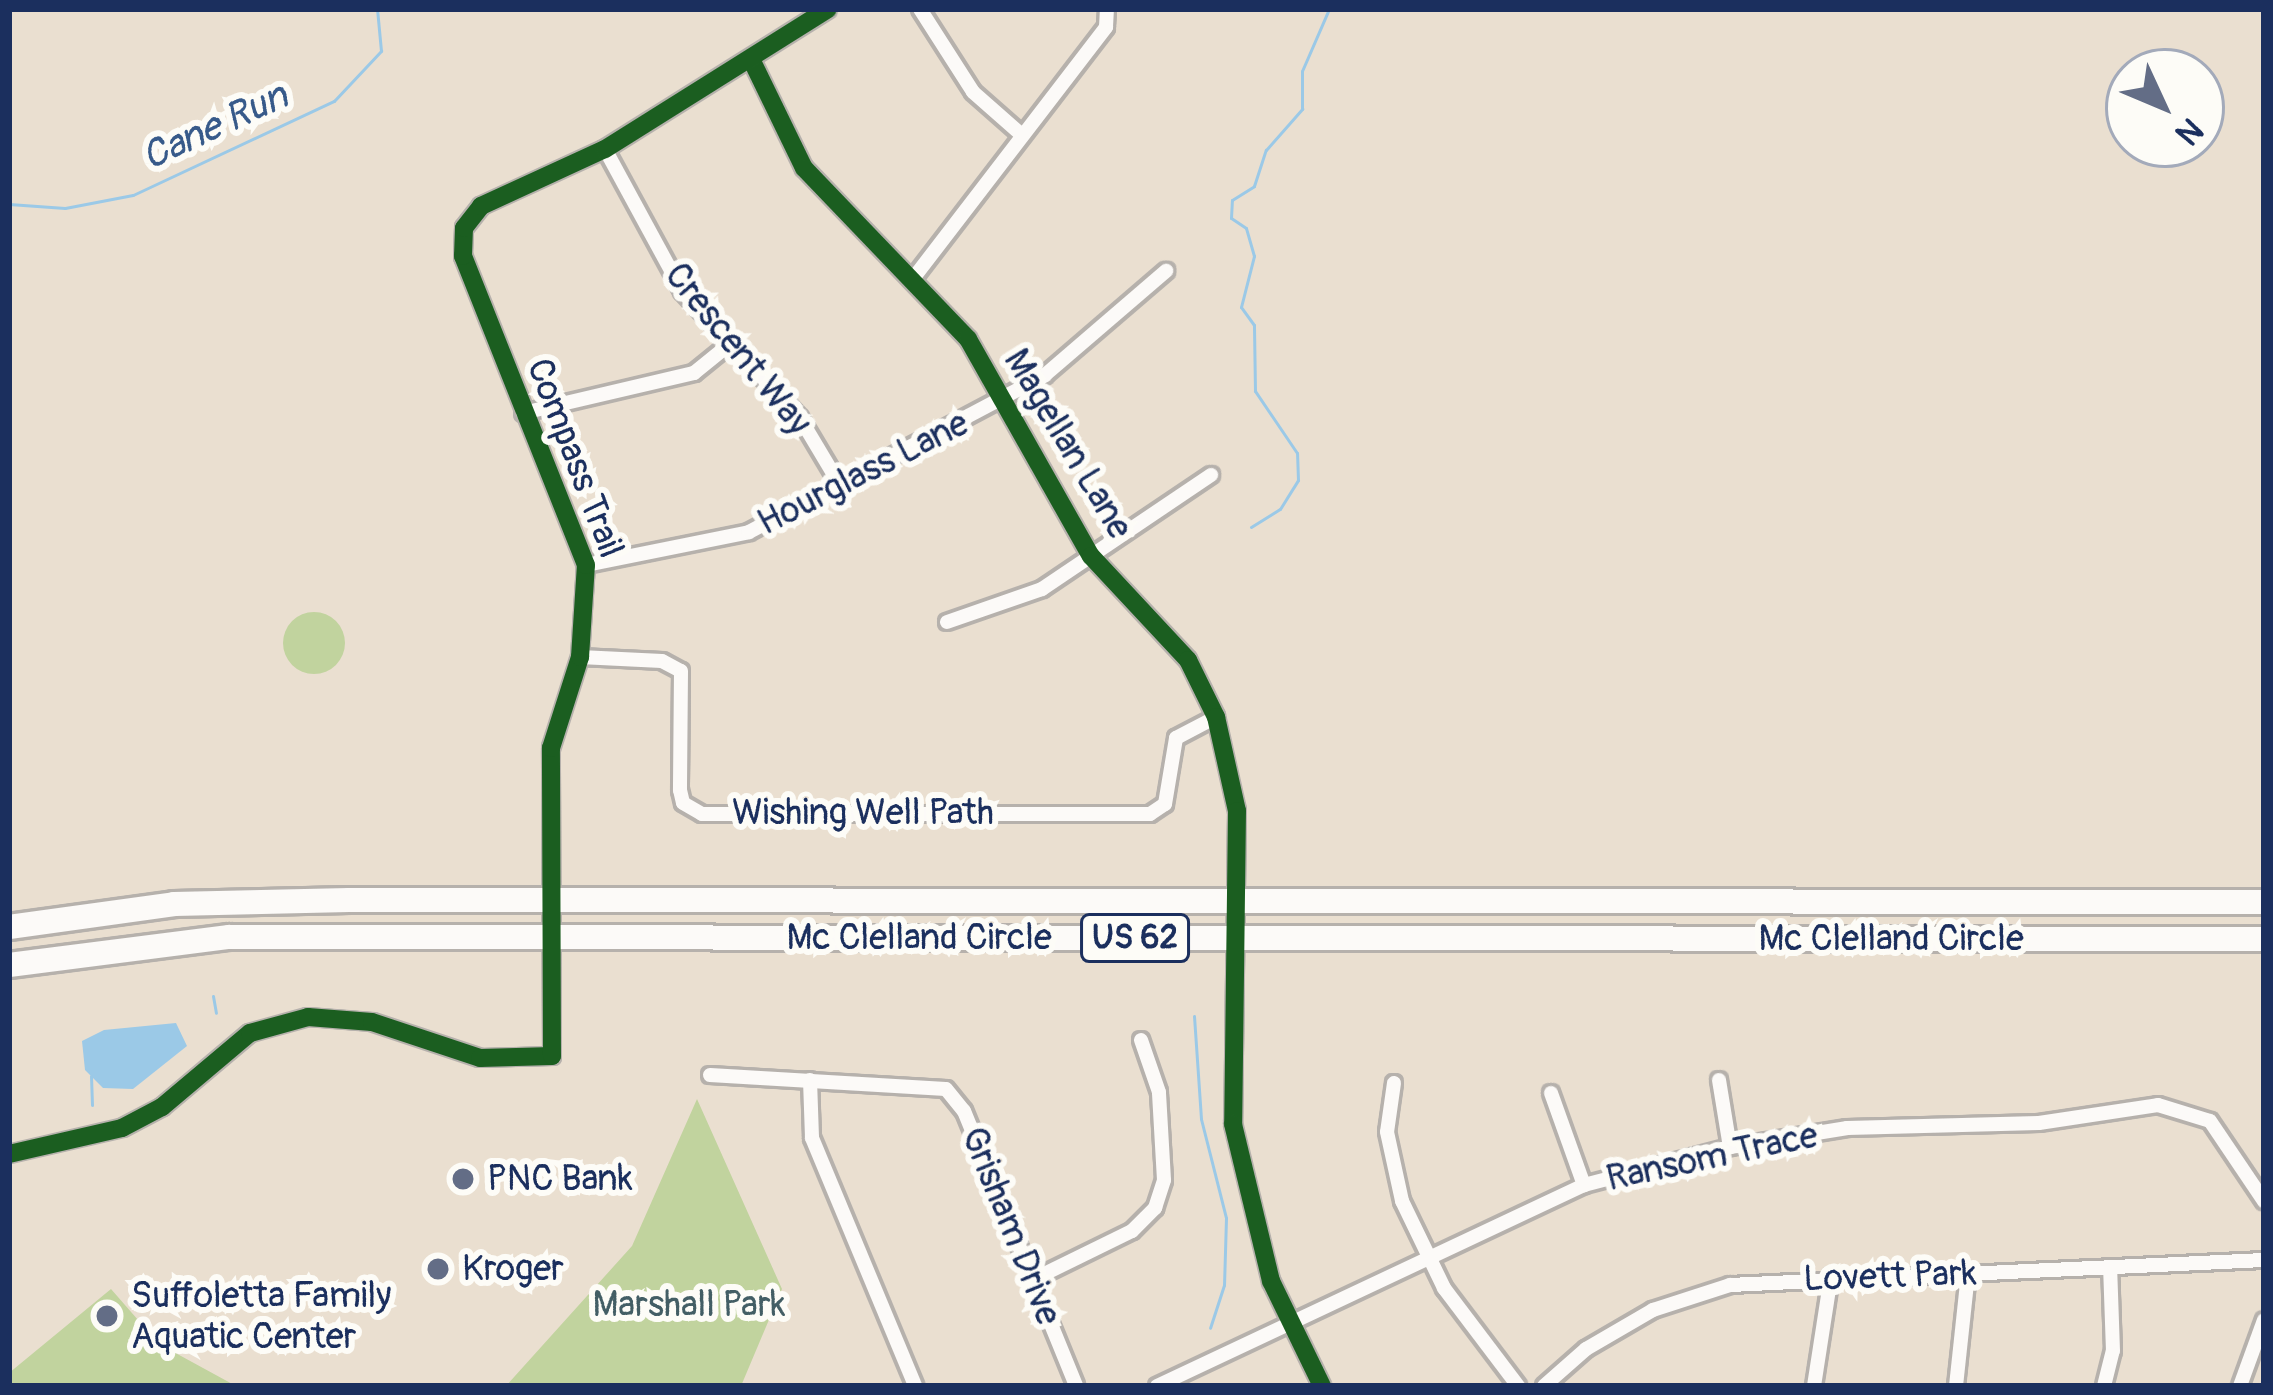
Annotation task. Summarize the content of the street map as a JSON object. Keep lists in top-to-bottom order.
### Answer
{
  "streets": {
    "highway": ["Mc Clelland Circle", "US 62"],
    "street": [
      "Crescent Way",
      "Magellan Lane",
      "Compass Trail",
      "Hourglass Lane",
      "Wishing Well Path",
      "Ransom Trace",
      "Grisham Drive",
      "Lovett Park"
    ]
  },
  "crossings": [
    ["Crescent Way", "Compass Trail"],
    ["Crescent Way", "Hourglass Lane"],
    ["Magellan Lane", "Hourglass Lane"],
    ["Magellan Lane", "Wishing Well Path"],
    ["Magellan Lane", "Mc Clelland Circle"],
    ["Magellan Lane", "Ransom Trace"],
    ["Compass Trail", "Hourglass Lane"],
    ["Compass Trail", "Wishing Well Path"],
    ["Compass Trail", "Mc Clelland Circle"]
  ],
  "water": ["Cane Run"],
  "parks": ["Marshall Park"],
  "places": ["PNC Bank", "Kroger", "Suffoletta Family Aquatic Center"],
  "north": "bottom right"
}
